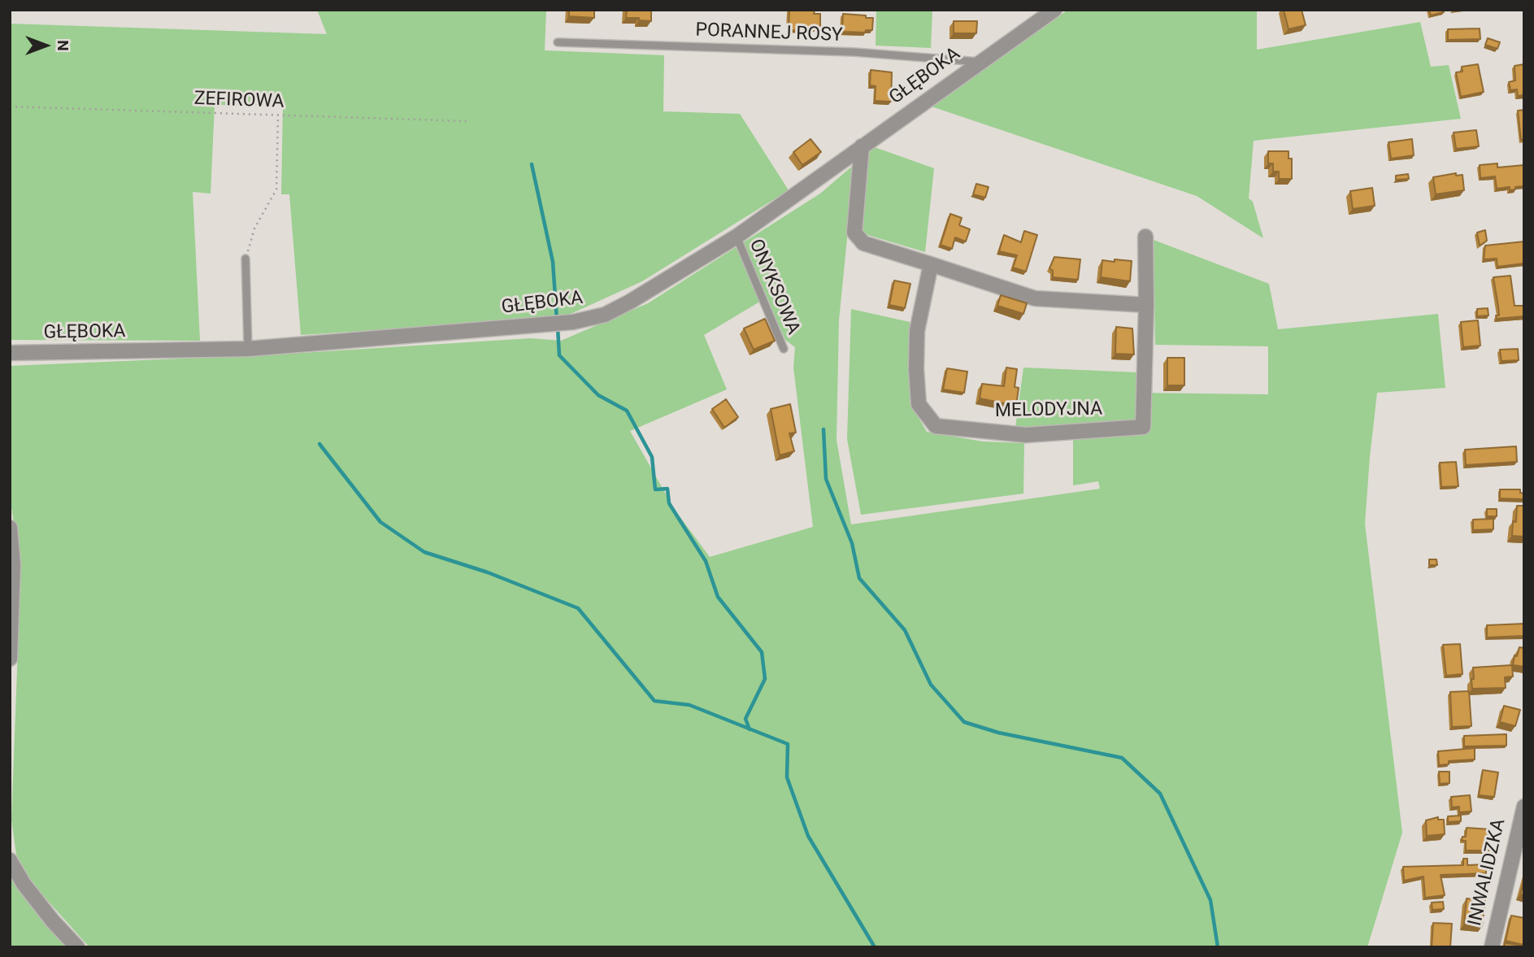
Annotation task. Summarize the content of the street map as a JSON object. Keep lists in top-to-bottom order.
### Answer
{
  "streets": {
    "street": ["GŁĘBOKA", "MELODYJNA", "INWALIDZKA"],
    "lane": ["PORANNEJ ROSY", "ONYKSOWA"],
    "path": ["ZEFIROWA"]
  },
  "crossings": [
    ["PORANNEJ ROSY", "GŁĘBOKA"],
    ["GŁĘBOKA", "ONYKSOWA"]
  ],
  "north": "right"
}
